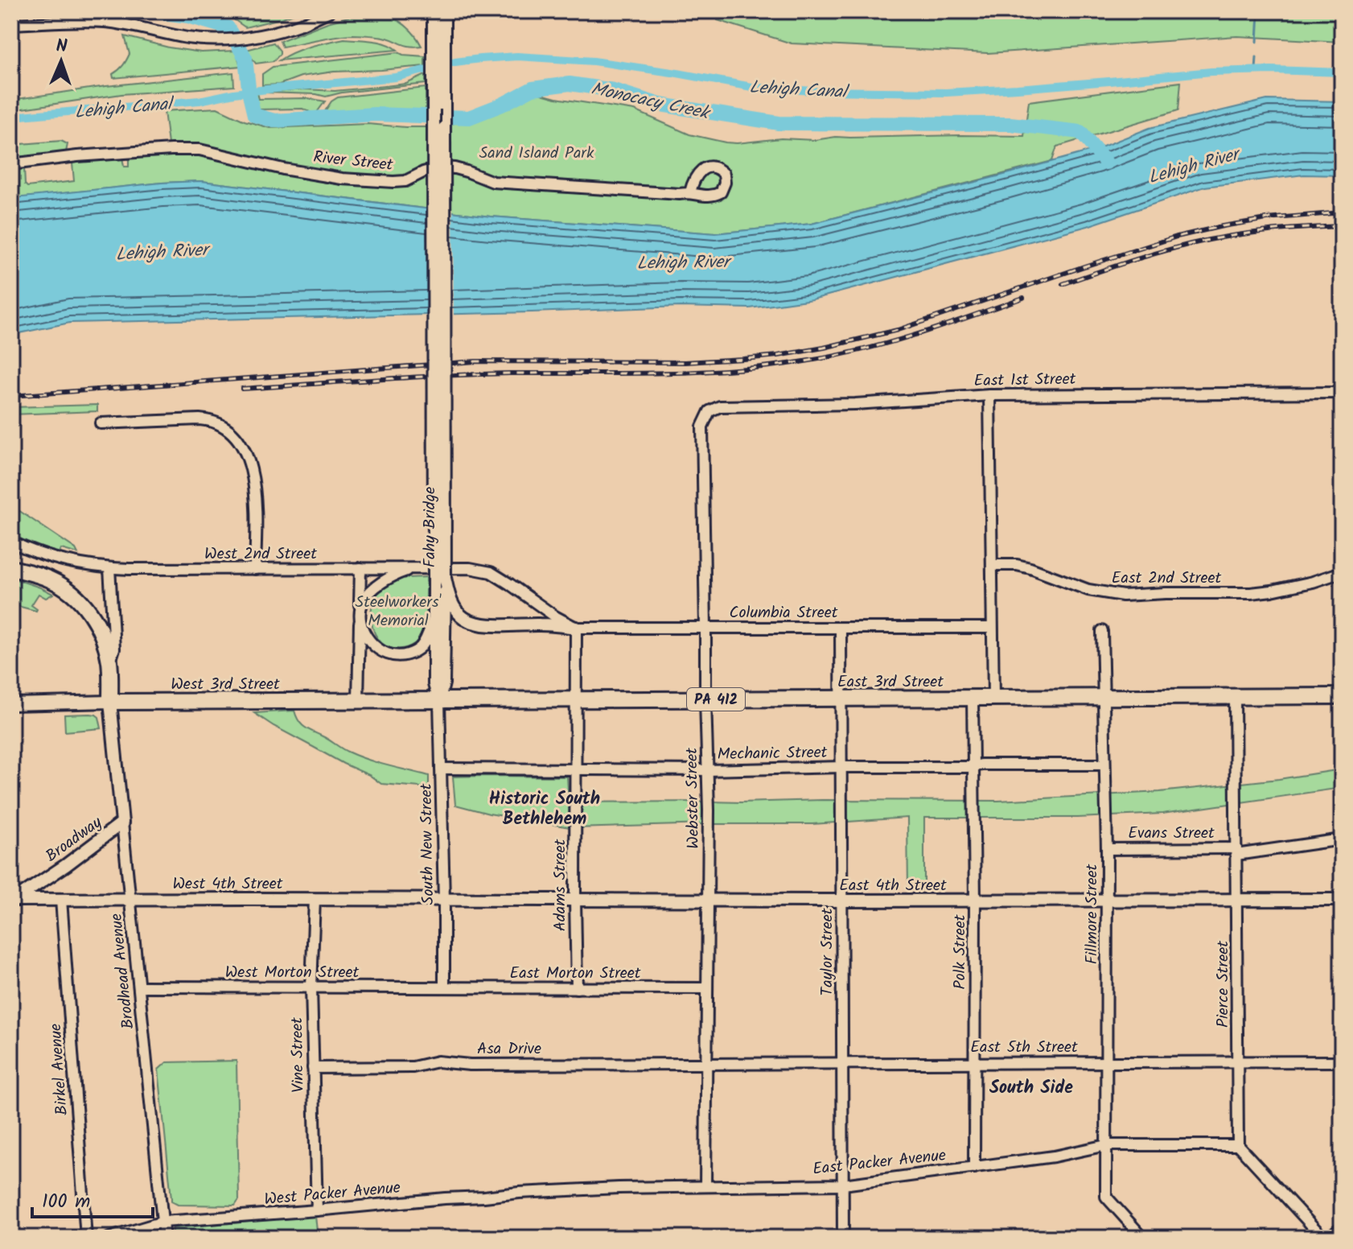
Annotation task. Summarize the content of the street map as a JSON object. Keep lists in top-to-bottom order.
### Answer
{
  "streets": {
    "highway": ["East 3rd Street", "West 3rd Street", "PA 412"],
    "main road": [
      "Fahy Bridge",
      "Broadway",
      "West 4th Street",
      "East 4th Street",
      "Brodhead Avenue"
    ],
    "street": [
      "River Street",
      "East 1st Street",
      "West 2nd Street",
      "East 2nd Street",
      "Columbia Street",
      "Mechanic Street",
      "Webster Street",
      "Evans Street",
      "South New Street",
      "Adams Street",
      "Fillmore Street",
      "Taylor Street",
      "Polk Street",
      "West Morton Street",
      "East Morton Street",
      "Pierce Street",
      "East 5th Street",
      "Asa Drive",
      "Vine Street",
      "Birkel Avenue",
      "East Packer Avenue",
      "West Packer Avenue"
    ]
  },
  "crossings": [
    ["East 1st Street", "Webster Street"],
    ["Fahy Bridge", "East 3rd Street"],
    ["Fahy Bridge", "West 3rd Street"],
    ["Fahy Bridge", "South New Street"],
    ["Columbia Street", "Webster Street"],
    ["Columbia Street", "Adams Street"],
    ["Columbia Street", "Taylor Street"],
    ["East 3rd Street", "West 3rd Street"],
    ["East 3rd Street", "Webster Street"],
    ["East 3rd Street", "South New Street"],
    ["East 3rd Street", "Adams Street"],
    ["East 3rd Street", "Fillmore Street"],
    ["East 3rd Street", "Taylor Street"],
    ["East 3rd Street", "Polk Street"],
    ["East 3rd Street", "Pierce Street"],
    ["West 3rd Street", "South New Street"],
    ["West 3rd Street", "Brodhead Avenue"],
    ["Mechanic Street", "Webster Street"],
    ["Mechanic Street", "South New Street"],
    ["Mechanic Street", "Adams Street"],
    ["Mechanic Street", "Fillmore Street"],
    ["Mechanic Street", "Taylor Street"],
    ["Mechanic Street", "Polk Street"],
    ["Webster Street", "East 4th Street"],
    ["Webster Street", "East Morton Street"],
    ["Webster Street", "East 5th Street"],
    ["Webster Street", "Asa Drive"],
    ["Webster Street", "East Packer Avenue"],
    ["Evans Street", "Fillmore Street"],
    ["Evans Street", "Pierce Street"],
    ["Broadway", "West 4th Street"],
    ["Broadway", "Brodhead Avenue"],
    ["South New Street", "West 4th Street"],
    ["South New Street", "East 4th Street"],
    ["South New Street", "West Morton Street"],
    ["South New Street", "East Morton Street"],
    ["West 4th Street", "East 4th Street"],
    ["West 4th Street", "Brodhead Avenue"],
    ["West 4th Street", "Vine Street"],
    ["West 4th Street", "Birkel Avenue"],
    ["East 4th Street", "Adams Street"],
    ["East 4th Street", "Fillmore Street"],
    ["East 4th Street", "Taylor Street"],
    ["East 4th Street", "Polk Street"],
    ["East 4th Street", "Pierce Street"],
    ["Adams Street", "East Morton Street"],
    ["Fillmore Street", "East 5th Street"],
    ["Fillmore Street", "East Packer Avenue"],
    ["Taylor Street", "East 5th Street"],
    ["Taylor Street", "East Packer Avenue"],
    ["Polk Street", "East 5th Street"],
    ["Polk Street", "East Packer Avenue"],
    ["Brodhead Avenue", "West Morton Street"],
    ["Brodhead Avenue", "West Packer Avenue"],
    ["West Morton Street", "East Morton Street"],
    ["West Morton Street", "Vine Street"],
    ["Pierce Street", "East 5th Street"],
    ["Pierce Street", "East Packer Avenue"],
    ["East 5th Street", "Asa Drive"],
    ["Asa Drive", "Vine Street"],
    ["Vine Street", "West Packer Avenue"],
    ["East Packer Avenue", "West Packer Avenue"]
  ],
  "districts": ["Historic South Bethlehem", "South Side"],
  "water": ["Lehigh Canal", "Monocacy Creek", "Lehigh River"],
  "parks": ["Sand Island Park", "Steelworkers' Memorial"],
  "scale_bar": "100 m",
  "north": "top"
}
